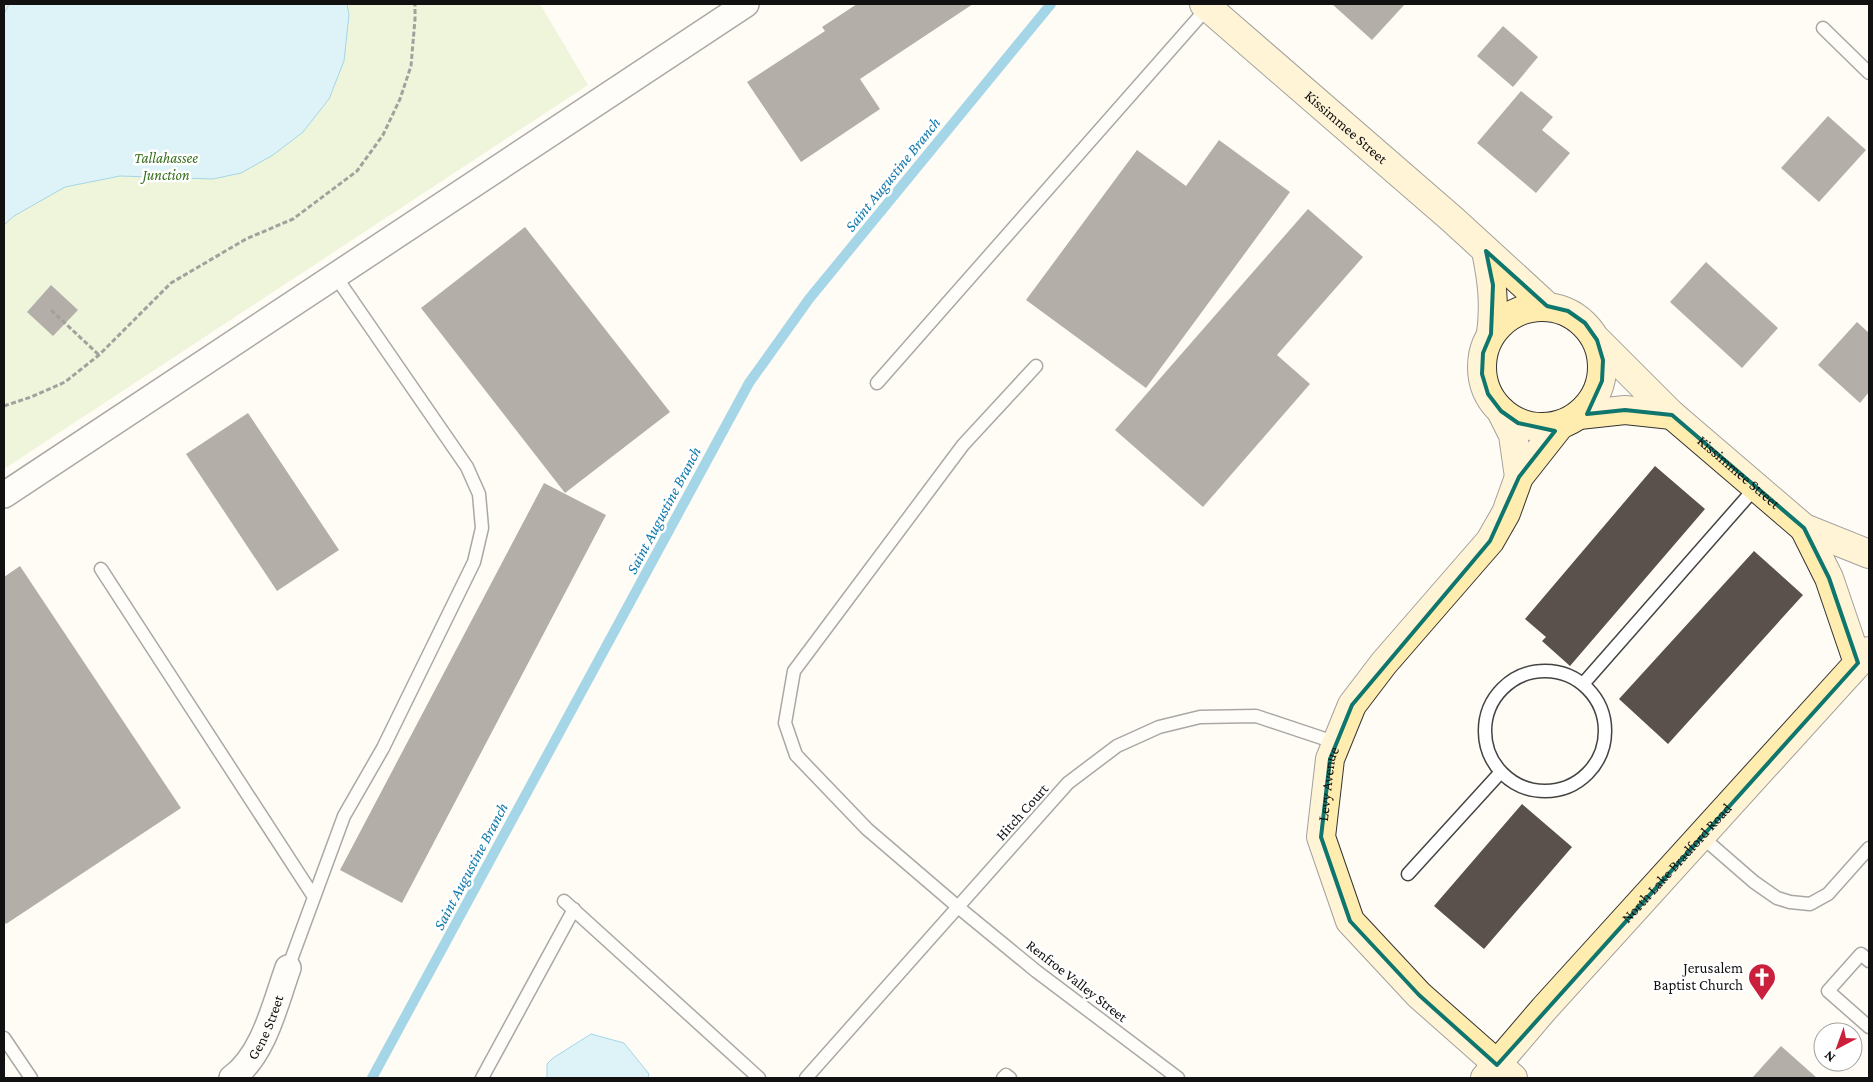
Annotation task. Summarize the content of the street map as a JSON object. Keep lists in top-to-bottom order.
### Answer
{
  "streets": {
    "street": [
      "Kissimmee Street",
      "Levy Avenue",
      "North Lake Bradford Road",
      "Gene Street"
    ],
    "lane": ["Hitch Court", "Renfroe Valley Street"]
  },
  "crossings": [
    ["Kissimmee Street", "Levy Avenue"],
    ["Kissimmee Street", "North Lake Bradford Road"],
    ["Levy Avenue", "Hitch Court"],
    ["Levy Avenue", "North Lake Bradford Road"],
    ["Hitch Court", "Renfroe Valley Street"]
  ],
  "water": ["Saint Augustine Branch"],
  "parks": ["Tallahassee Junction"],
  "places": {
    "church": ["Jerusalem Baptist Church"]
  },
  "north": "bottom left"
}
